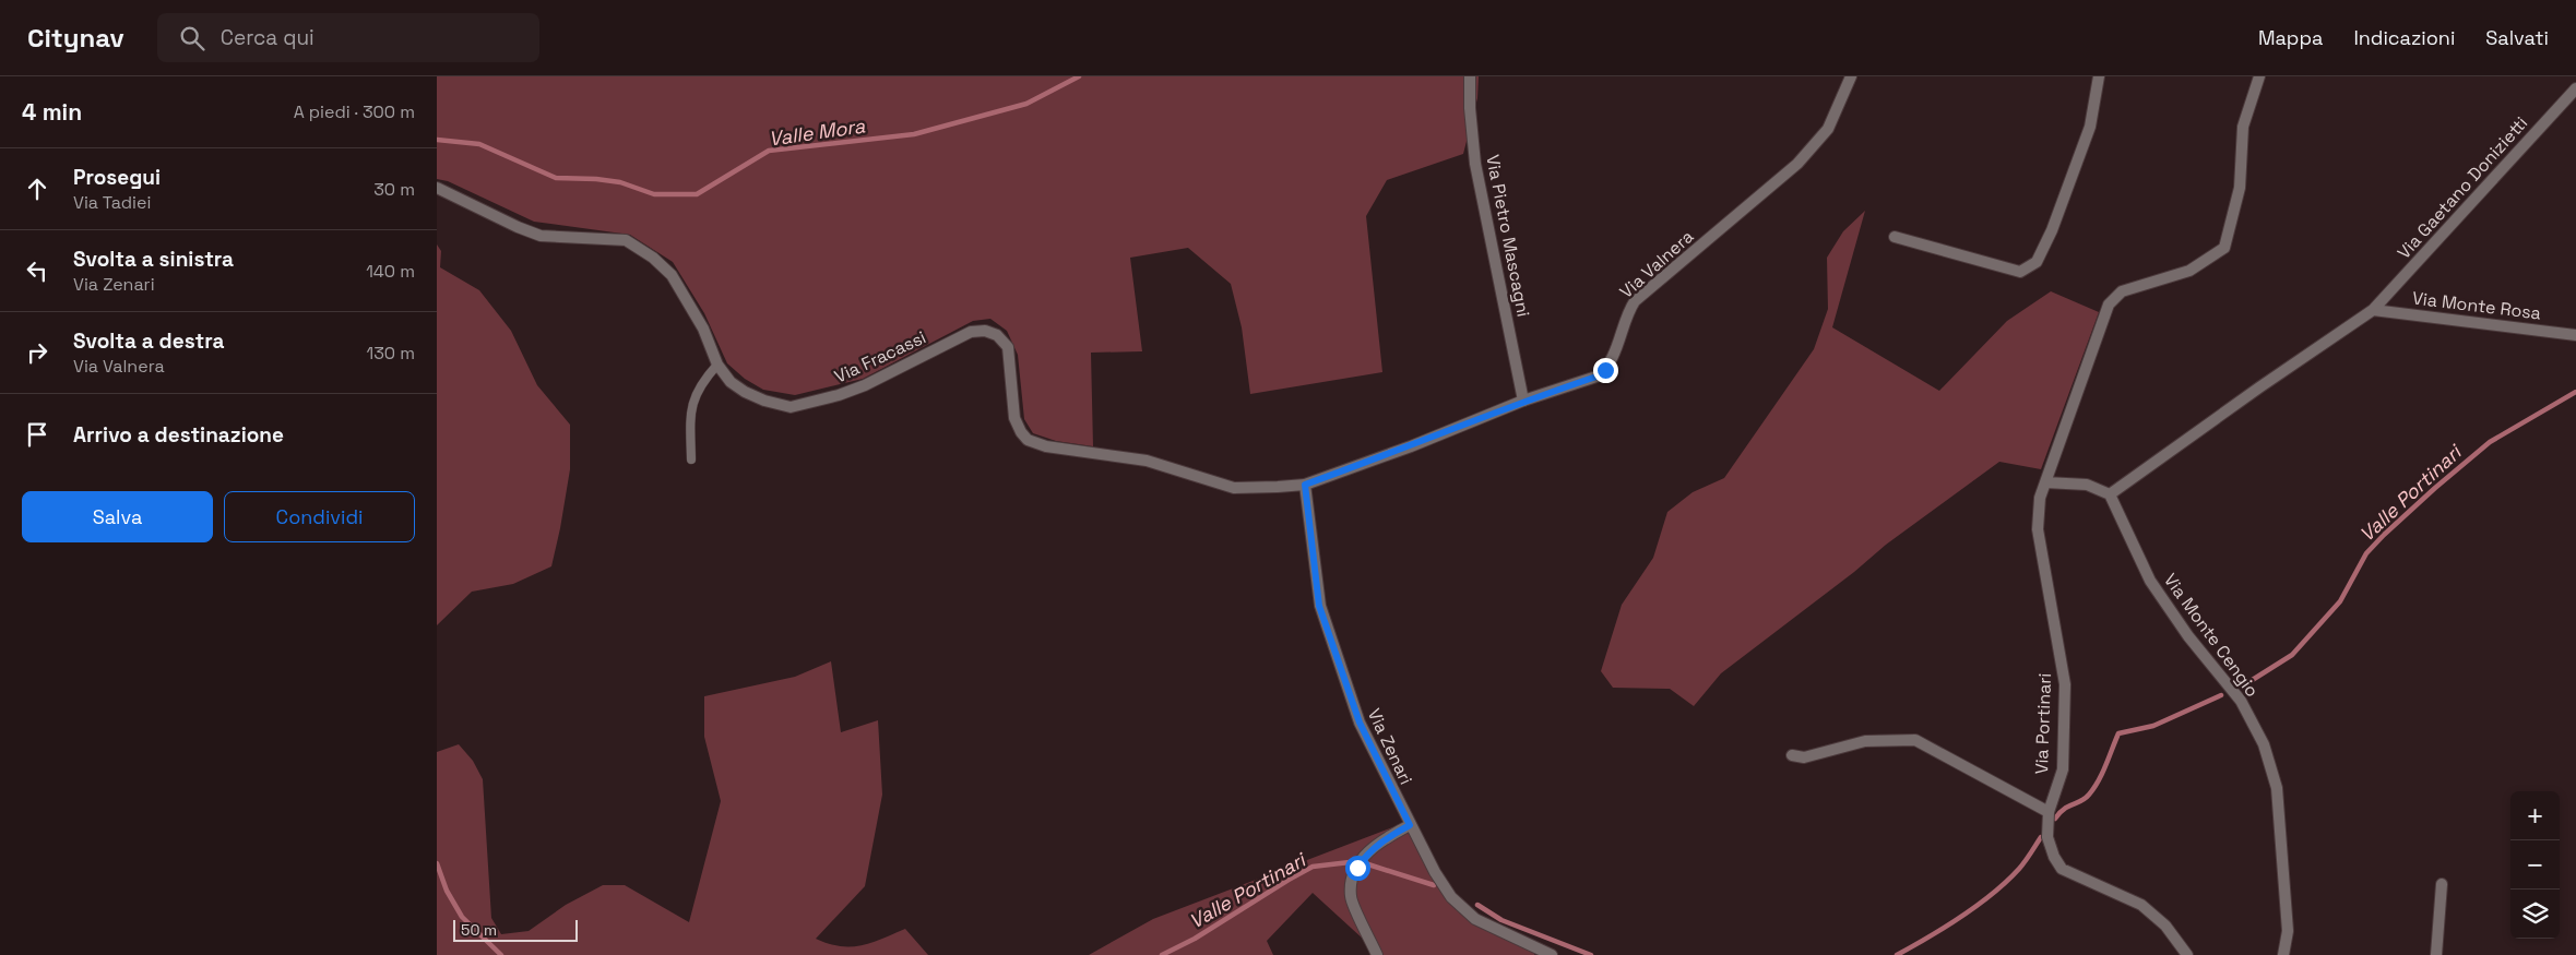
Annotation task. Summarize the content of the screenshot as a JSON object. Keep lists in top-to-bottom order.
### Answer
{
  "streets": {
    "street": [
      "Via Gaetano Donizietti",
      "Via Pietro Mascagni",
      "Via Valnera",
      "Via Monte Rosa",
      "Via Fracassi",
      "Via Monte Cengio",
      "Via Portinari",
      "Via Zenari"
    ]
  },
  "crossings": [
    ["Via Gaetano Donizietti", "Via Monte Rosa"],
    ["Via Pietro Mascagni", "Via Valnera"],
    ["Via Valnera", "Via Fracassi"],
    ["Via Valnera", "Via Zenari"],
    ["Via Fracassi", "Via Zenari"]
  ],
  "water": ["Valle Mora", "Valle Portinari"],
  "scale_bar": "50 m",
  "page": {
    "header": "Citynav",
    "search": "Cerca qui",
    "nav": ["Mappa", "Indicazioni", "Salvati"],
    "heading": ["4 min", "A piedi · 300 m"],
    "list": [
      ["Prosegui", "Via Tadiei", "30 m"],
      ["Svolta a sinistra", "Via Zenari", "140 m"],
      ["Svolta a destra", "Via Valnera", "130 m"],
      "Arrivo a destinazione"
    ],
    "buttons": ["Salva", "Condividi"],
    "map_buttons": ["+", "−"],
    "scale": "50 m"
  }
}
